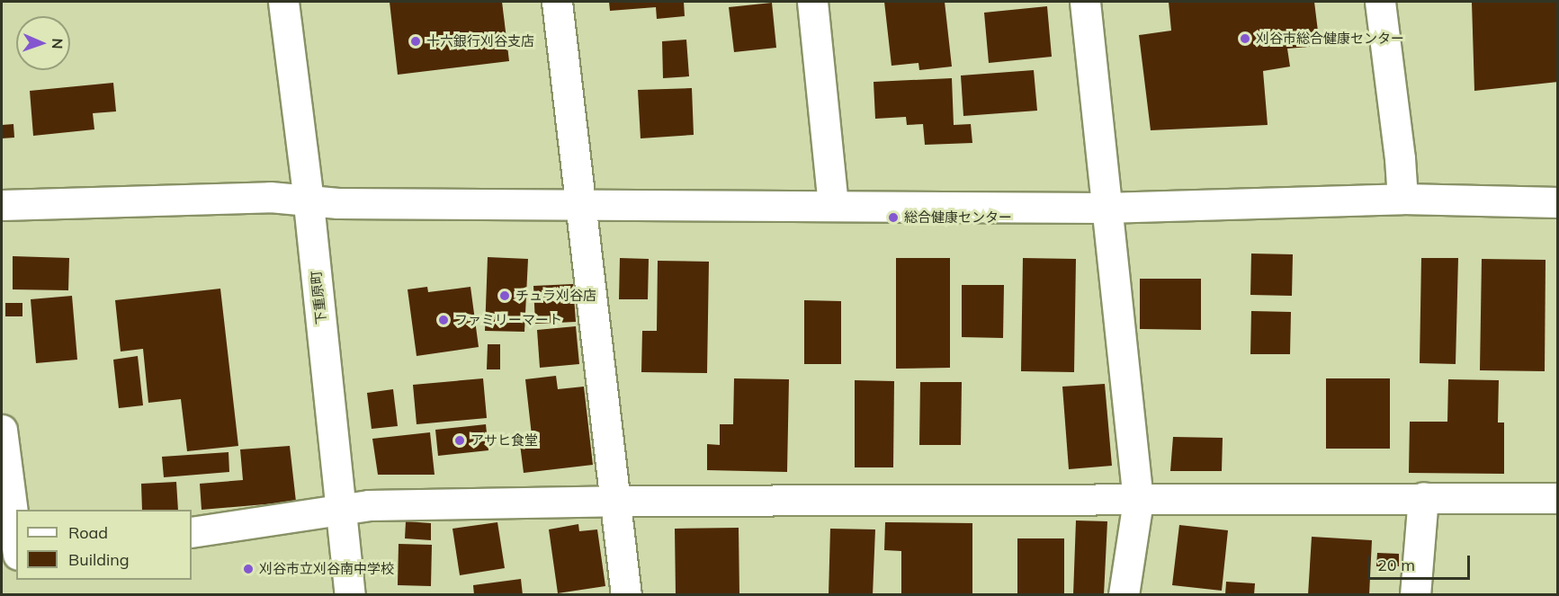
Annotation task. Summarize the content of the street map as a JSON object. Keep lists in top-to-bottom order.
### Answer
{
  "streets": {
    "street": ["下重原町"]
  },
  "places": [
    "刈谷市総合健康センター",
    "十六銀行刈谷支店",
    "総合健康センター",
    "チュラ刈谷店",
    "ファミリーマート",
    "アサヒ食堂",
    "刈谷市立刈谷南中学校"
  ],
  "legend": ["Road", "Building"],
  "scale_bar": "20 m",
  "north": "right"
}
